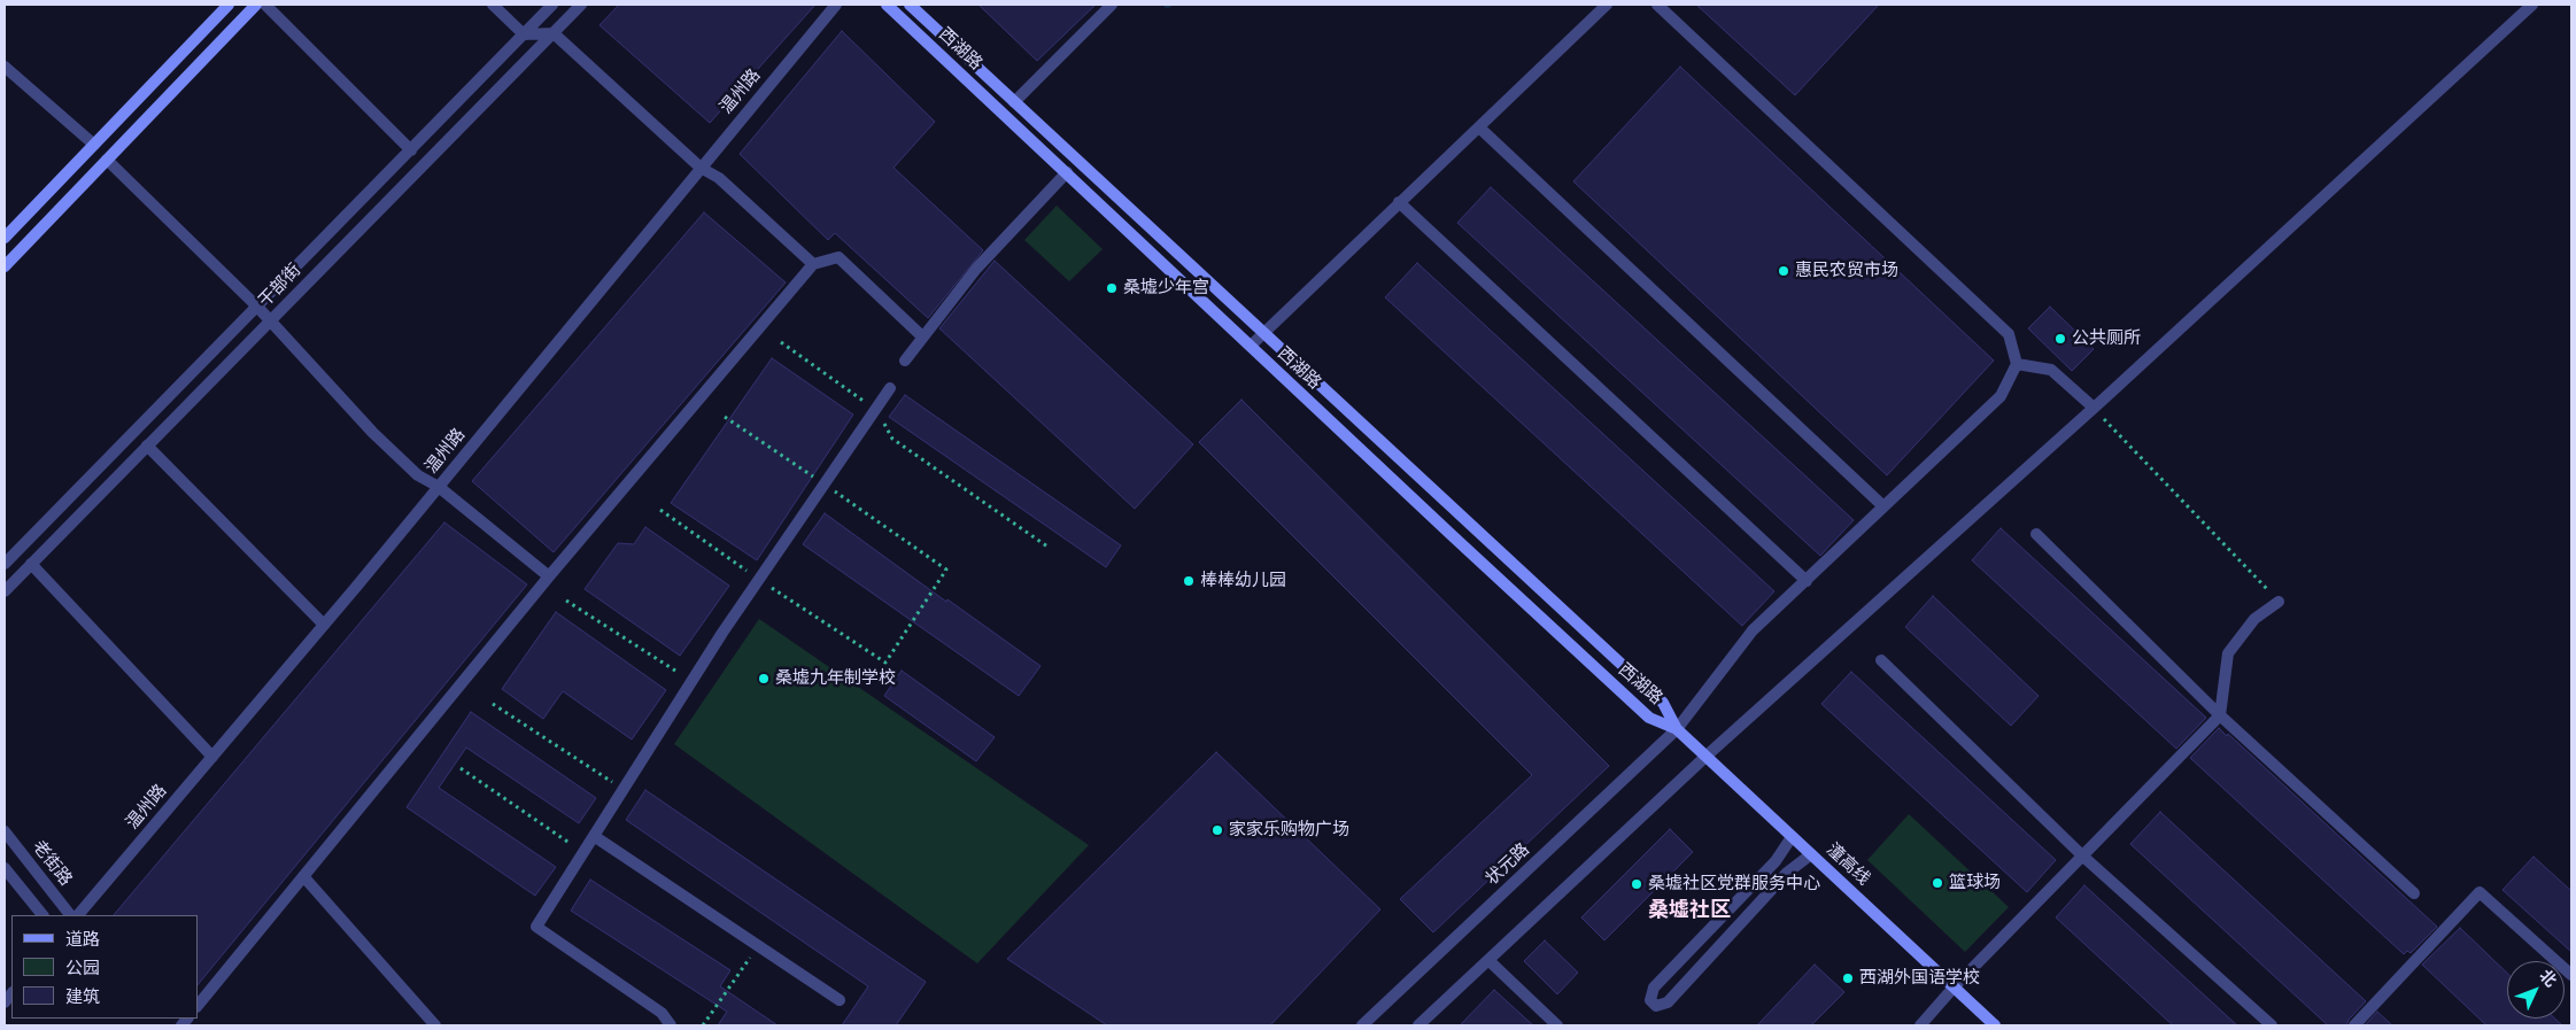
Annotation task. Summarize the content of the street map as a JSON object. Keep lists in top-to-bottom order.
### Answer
{
  "streets": {
    "main road": ["西湖路", "潼高线"],
    "street": [
      "温州路",
      "干部街",
      "老街路",
      "状元路"
    ]
  },
  "crossings": [
    ["西湖路", "状元路"],
    ["西湖路", "潼高线"],
    ["状元路", "潼高线"]
  ],
  "districts": ["桑墟社区"],
  "places": [
    "惠民农贸市场",
    "桑墟少年宫",
    "公共厕所",
    "棒棒幼儿园",
    "桑墟九年制学校",
    "家家乐购物广场",
    "篮球场",
    "桑墟社区党群服务中心",
    "西湖外国语学校"
  ],
  "legend": ["道路", "公园", "建筑"],
  "north": "top right"
}
